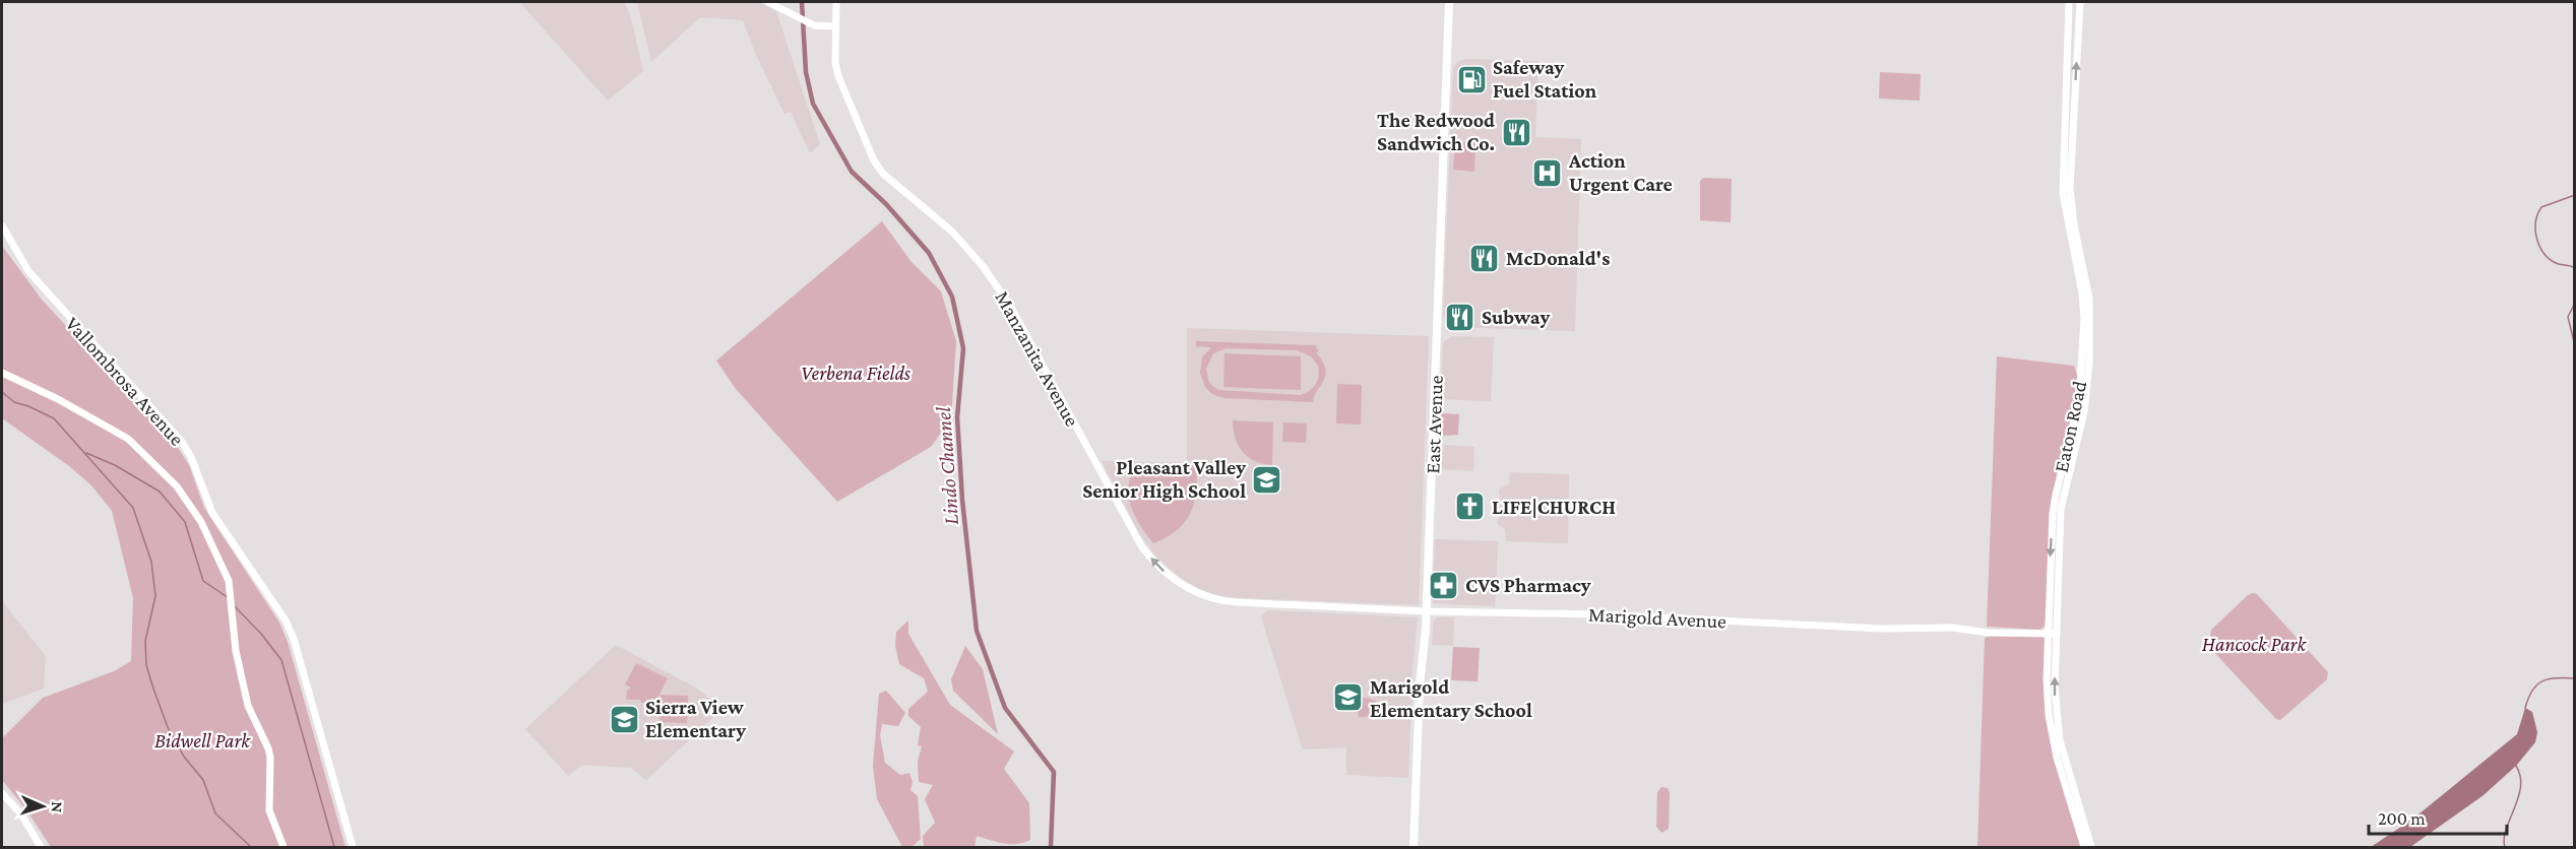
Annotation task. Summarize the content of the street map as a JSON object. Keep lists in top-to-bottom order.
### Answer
{
  "streets": {
    "main road": ["East Avenue"],
    "street": [
      "Manzanita Avenue",
      "Vallombrosa Avenue",
      "Eaton Road",
      "Marigold Avenue"
    ]
  },
  "crossings": [
    ["Manzanita Avenue", "Marigold Avenue"],
    ["East Avenue", "Marigold Avenue"],
    ["Eaton Road", "Marigold Avenue"]
  ],
  "one_way": ["Manzanita Avenue"],
  "water": ["Lindo Channel"],
  "parks": ["Verbena Fields", "Hancock Park", "Bidwell Park"],
  "places": {
    "fuel station": ["Safeway Fuel Station"],
    "restaurant": ["The Redwood Sandwich Co.", "McDonald's", "Subway"],
    "hospital": ["Action Urgent Care"],
    "school or university": ["Pleasant Valley Senior High School", "Marigold Elementary School", "Sierra View Elementary"],
    "church": ["LIFE|CHURCH"],
    "pharmacy": ["CVS Pharmacy"]
  },
  "scale_bar": "200 m",
  "north": "right"
}
